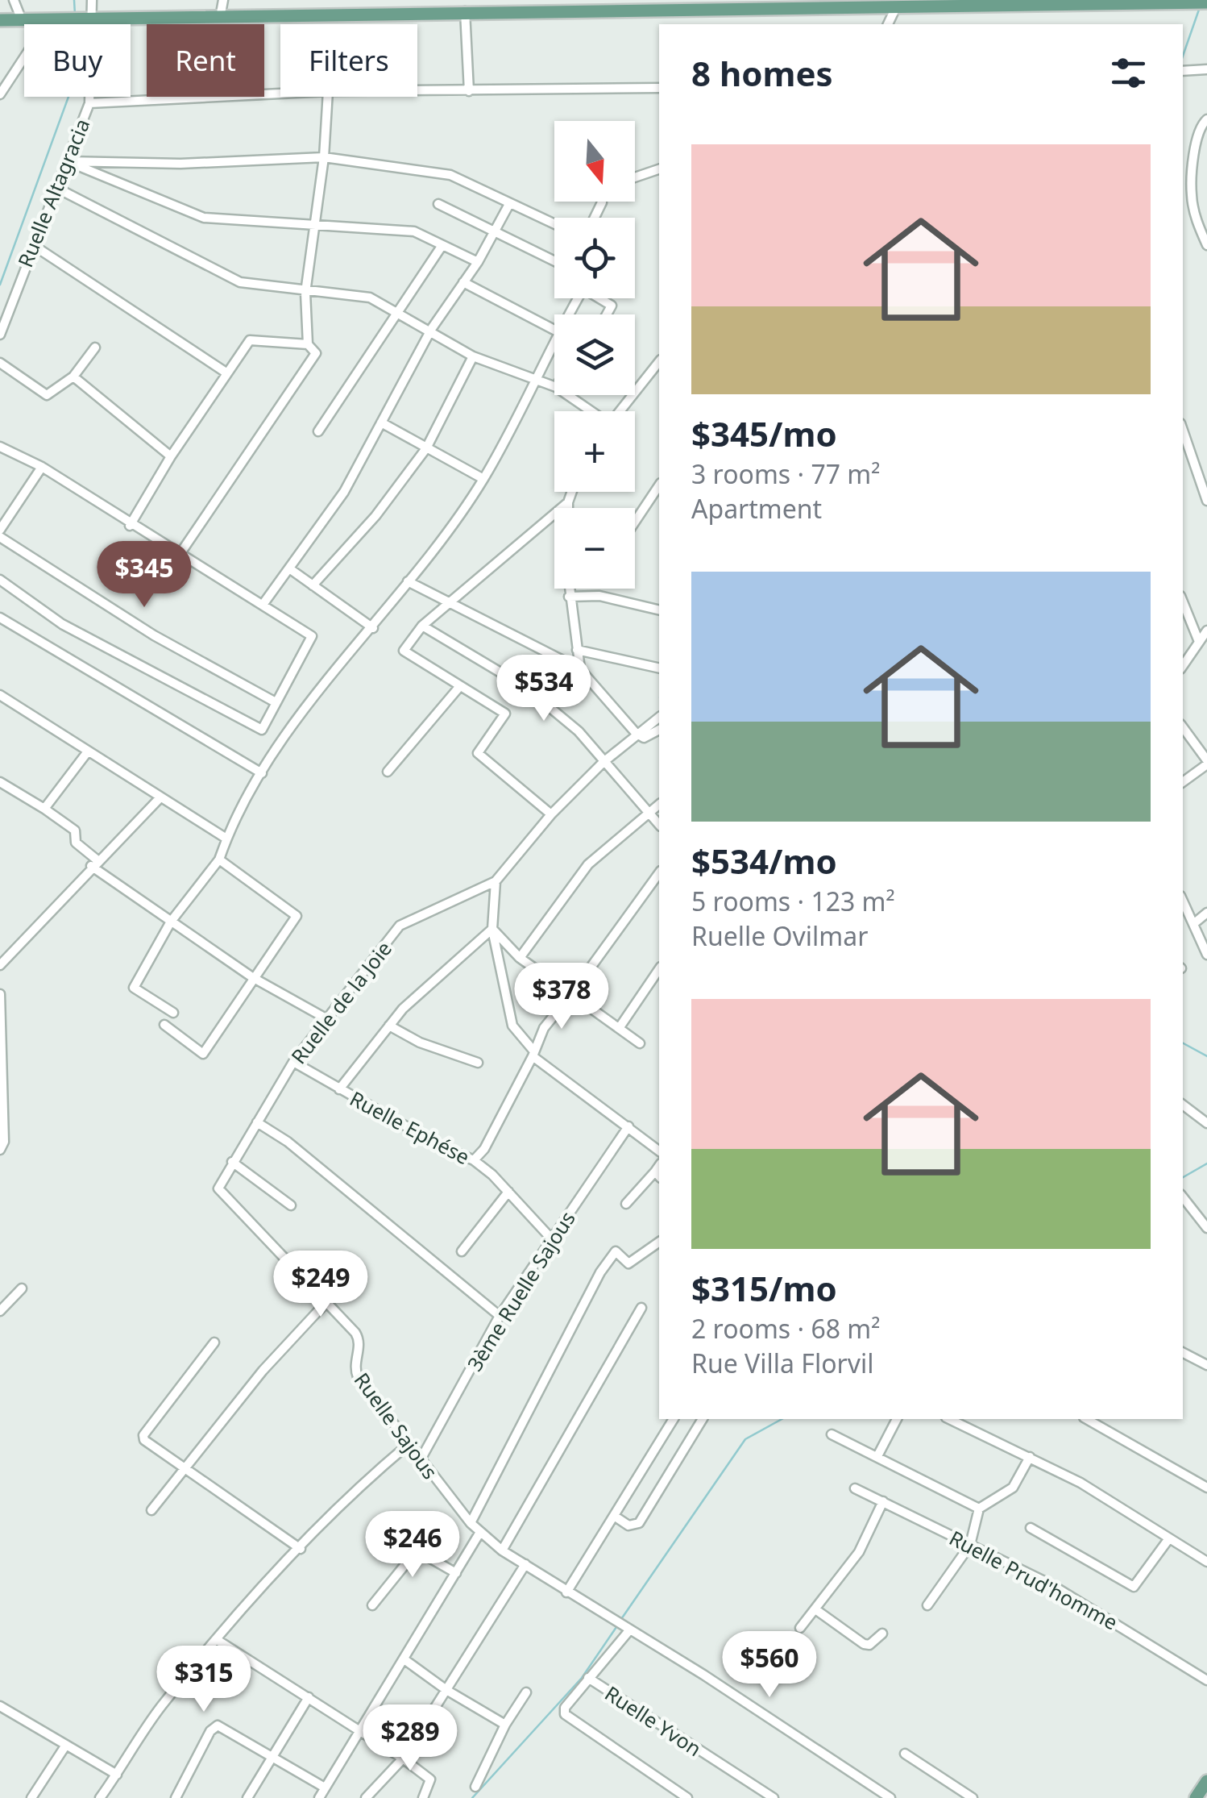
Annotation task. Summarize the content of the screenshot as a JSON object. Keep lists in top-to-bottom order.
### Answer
{
  "streets": {
    "street": [
      "Ruelle Altagracia",
      "Ruelle de la Joie",
      "Ruelle Ephése",
      "3ème Ruelle Sajous",
      "Ruelle Sajous",
      "Ruelle Prud'homme",
      "Ruelle Yvon"
    ]
  },
  "crossings": [
    ["Ruelle de la Joie", "Ruelle Ephése"],
    ["Ruelle de la Joie", "Ruelle Sajous"],
    ["Ruelle Ephése", "3ème Ruelle Sajous"],
    ["3ème Ruelle Sajous", "Ruelle Sajous"],
    ["Ruelle Sajous", "Ruelle Yvon"]
  ],
  "north": "bottom",
  "page": {
    "chip": ["Buy", "Rent", "Filters"],
    "heading": "8 homes",
    "map_buttons": ["+", "−"],
    "list": [
      {
        "name": "$345/mo",
        "note": "3 rooms · 77 m² · Apartment"
      },
      {
        "name": "$534/mo",
        "note": "5 rooms · 123 m² · Ruelle Ovilmar"
      },
      {
        "name": "$315/mo",
        "note": "2 rooms · 68 m² · Rue Villa Florvil"
      }
    ],
    "price": [
      "$345",
      "$534",
      "$378",
      "$249",
      "$246",
      "$560",
      "$315",
      "$289"
    ]
  }
}
